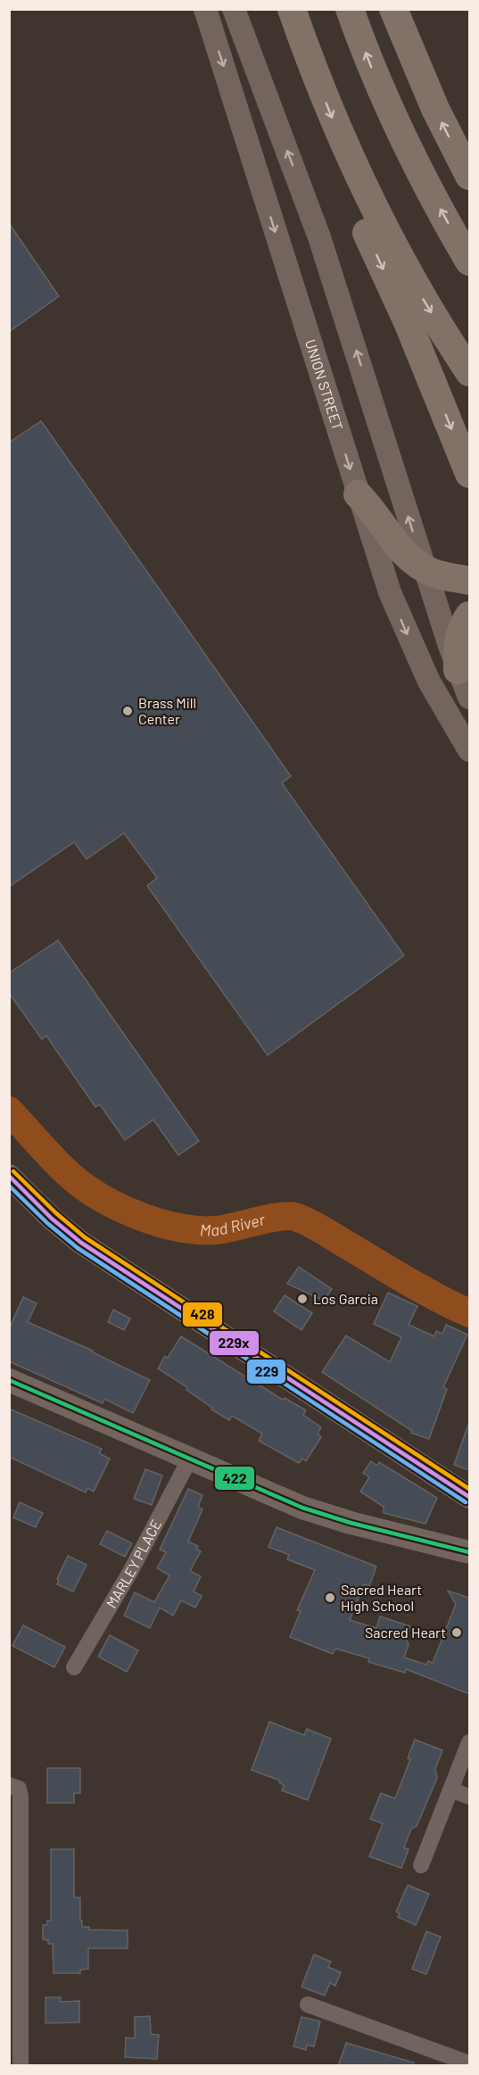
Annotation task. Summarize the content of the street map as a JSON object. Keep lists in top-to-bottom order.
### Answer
{
  "streets": {
    "main road": ["UNION STREET"],
    "street": ["MARLEY PLACE"]
  },
  "water": ["Mad River"],
  "places": [
    "Brass Mill Center",
    "Los Garcia",
    "Sacred Heart High School",
    "Sacred Heart"
  ],
  "lines": [
    "transit line 428",
    "transit line 229x",
    "transit line 229",
    "transit line 422"
  ]
}
